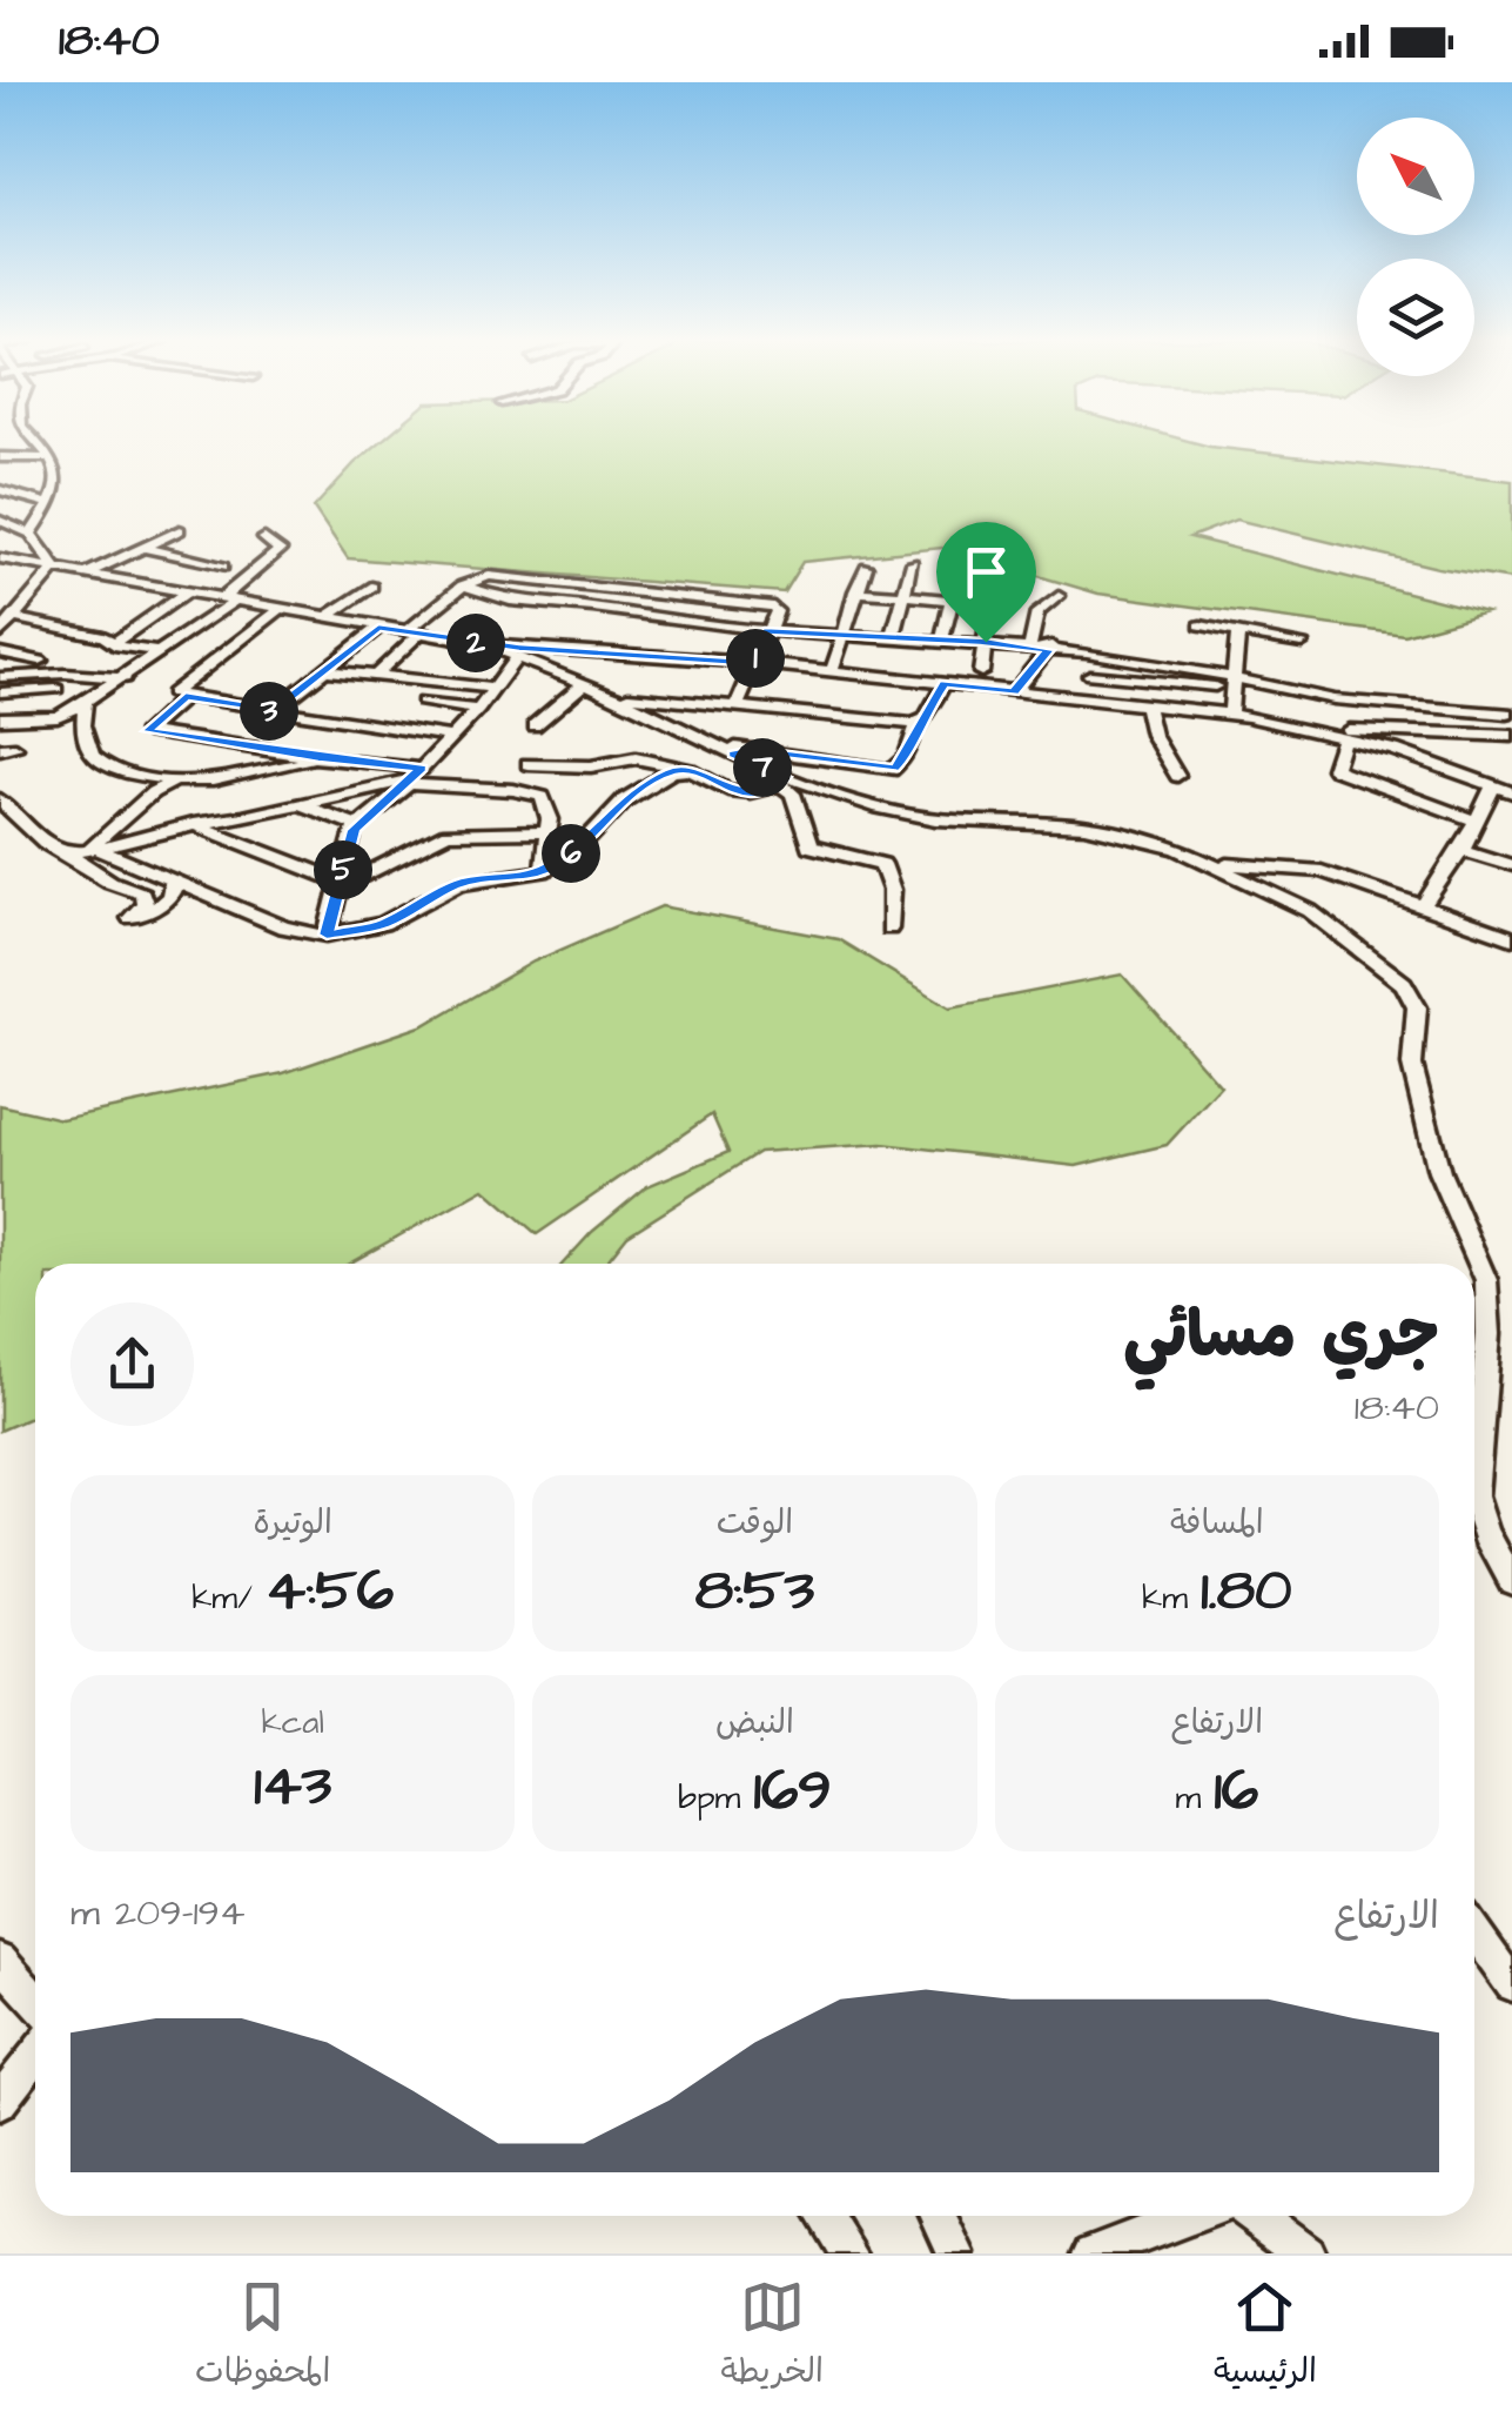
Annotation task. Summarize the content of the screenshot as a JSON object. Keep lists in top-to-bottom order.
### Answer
{
  "north": "top left",
  "page": {
    "status": "18:40",
    "pins": [
      "2",
      "1",
      "3",
      "7",
      "6",
      "5"
    ],
    "heading": ["جري مسائي", "18:40"],
    "stats": [
      ["المسافة", "1.80 km"],
      ["الوقت", "8:53"],
      ["الوتيرة", "4:56 /km"],
      ["الارتفاع", "16 m"],
      ["النبض", "169 bpm"],
      ["kcal", "143"]
    ],
    "chart": ["الارتفاع", "194–209 m"],
    "tabs": ["الرئيسية", "الخريطة", "المحفوظات"]
  }
}
